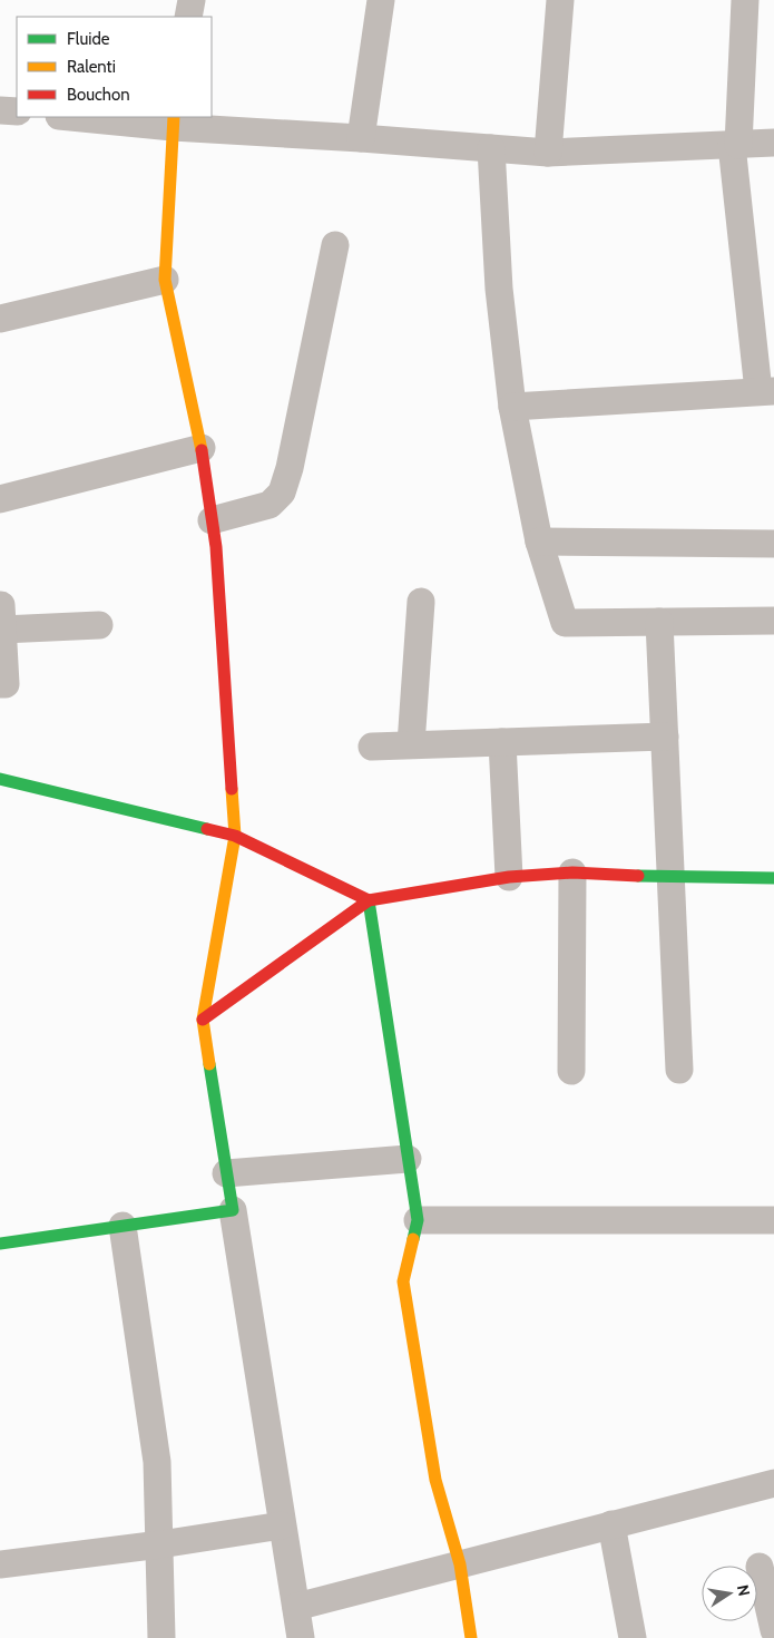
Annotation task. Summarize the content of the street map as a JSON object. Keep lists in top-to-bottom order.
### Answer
{
  "legend": ["Fluide", "Ralenti", "Bouchon"],
  "north": "right"
}
